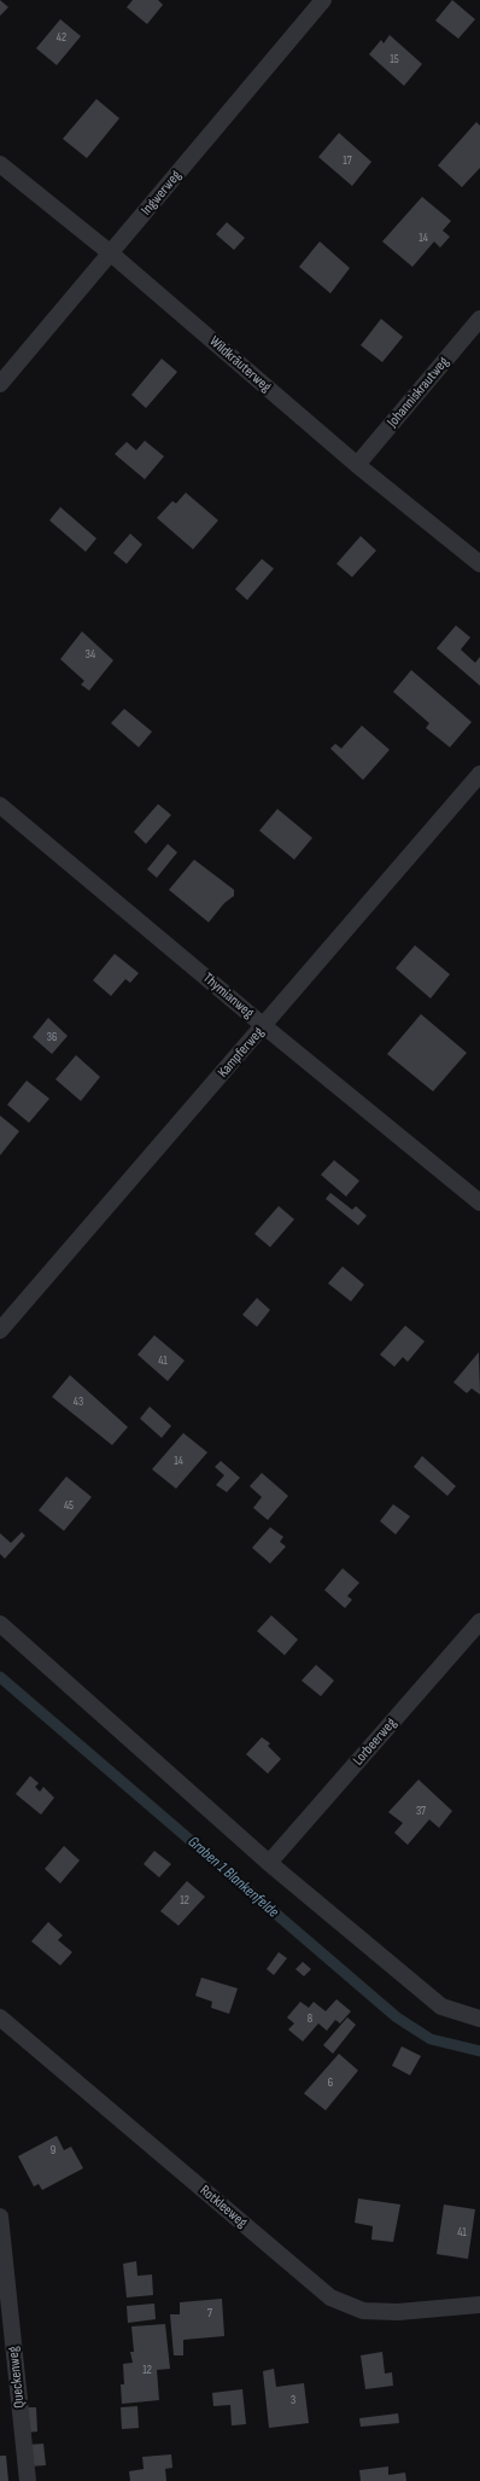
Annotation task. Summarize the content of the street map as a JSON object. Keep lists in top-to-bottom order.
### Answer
{
  "streets": {
    "lane": [
      "Ingwerweg",
      "Wildkräuterweg",
      "Johanniskrautweg",
      "Thymianweg",
      "Kampferweg",
      "Lorbeerweg",
      "Rotkleeweg",
      "Queckenweg"
    ]
  },
  "crossings": [
    ["Ingwerweg", "Wildkräuterweg"],
    ["Wildkräuterweg", "Johanniskrautweg"],
    ["Thymianweg", "Kampferweg"]
  ],
  "water": ["Graben 1 Blankenfelde"],
  "house_numbers": [
    "42",
    "15",
    "17",
    "14",
    "34",
    "36",
    "41",
    "43",
    "14",
    "45",
    "37",
    "12",
    "8",
    "6",
    "9",
    "41",
    "7",
    "12",
    "3"
  ]
}
